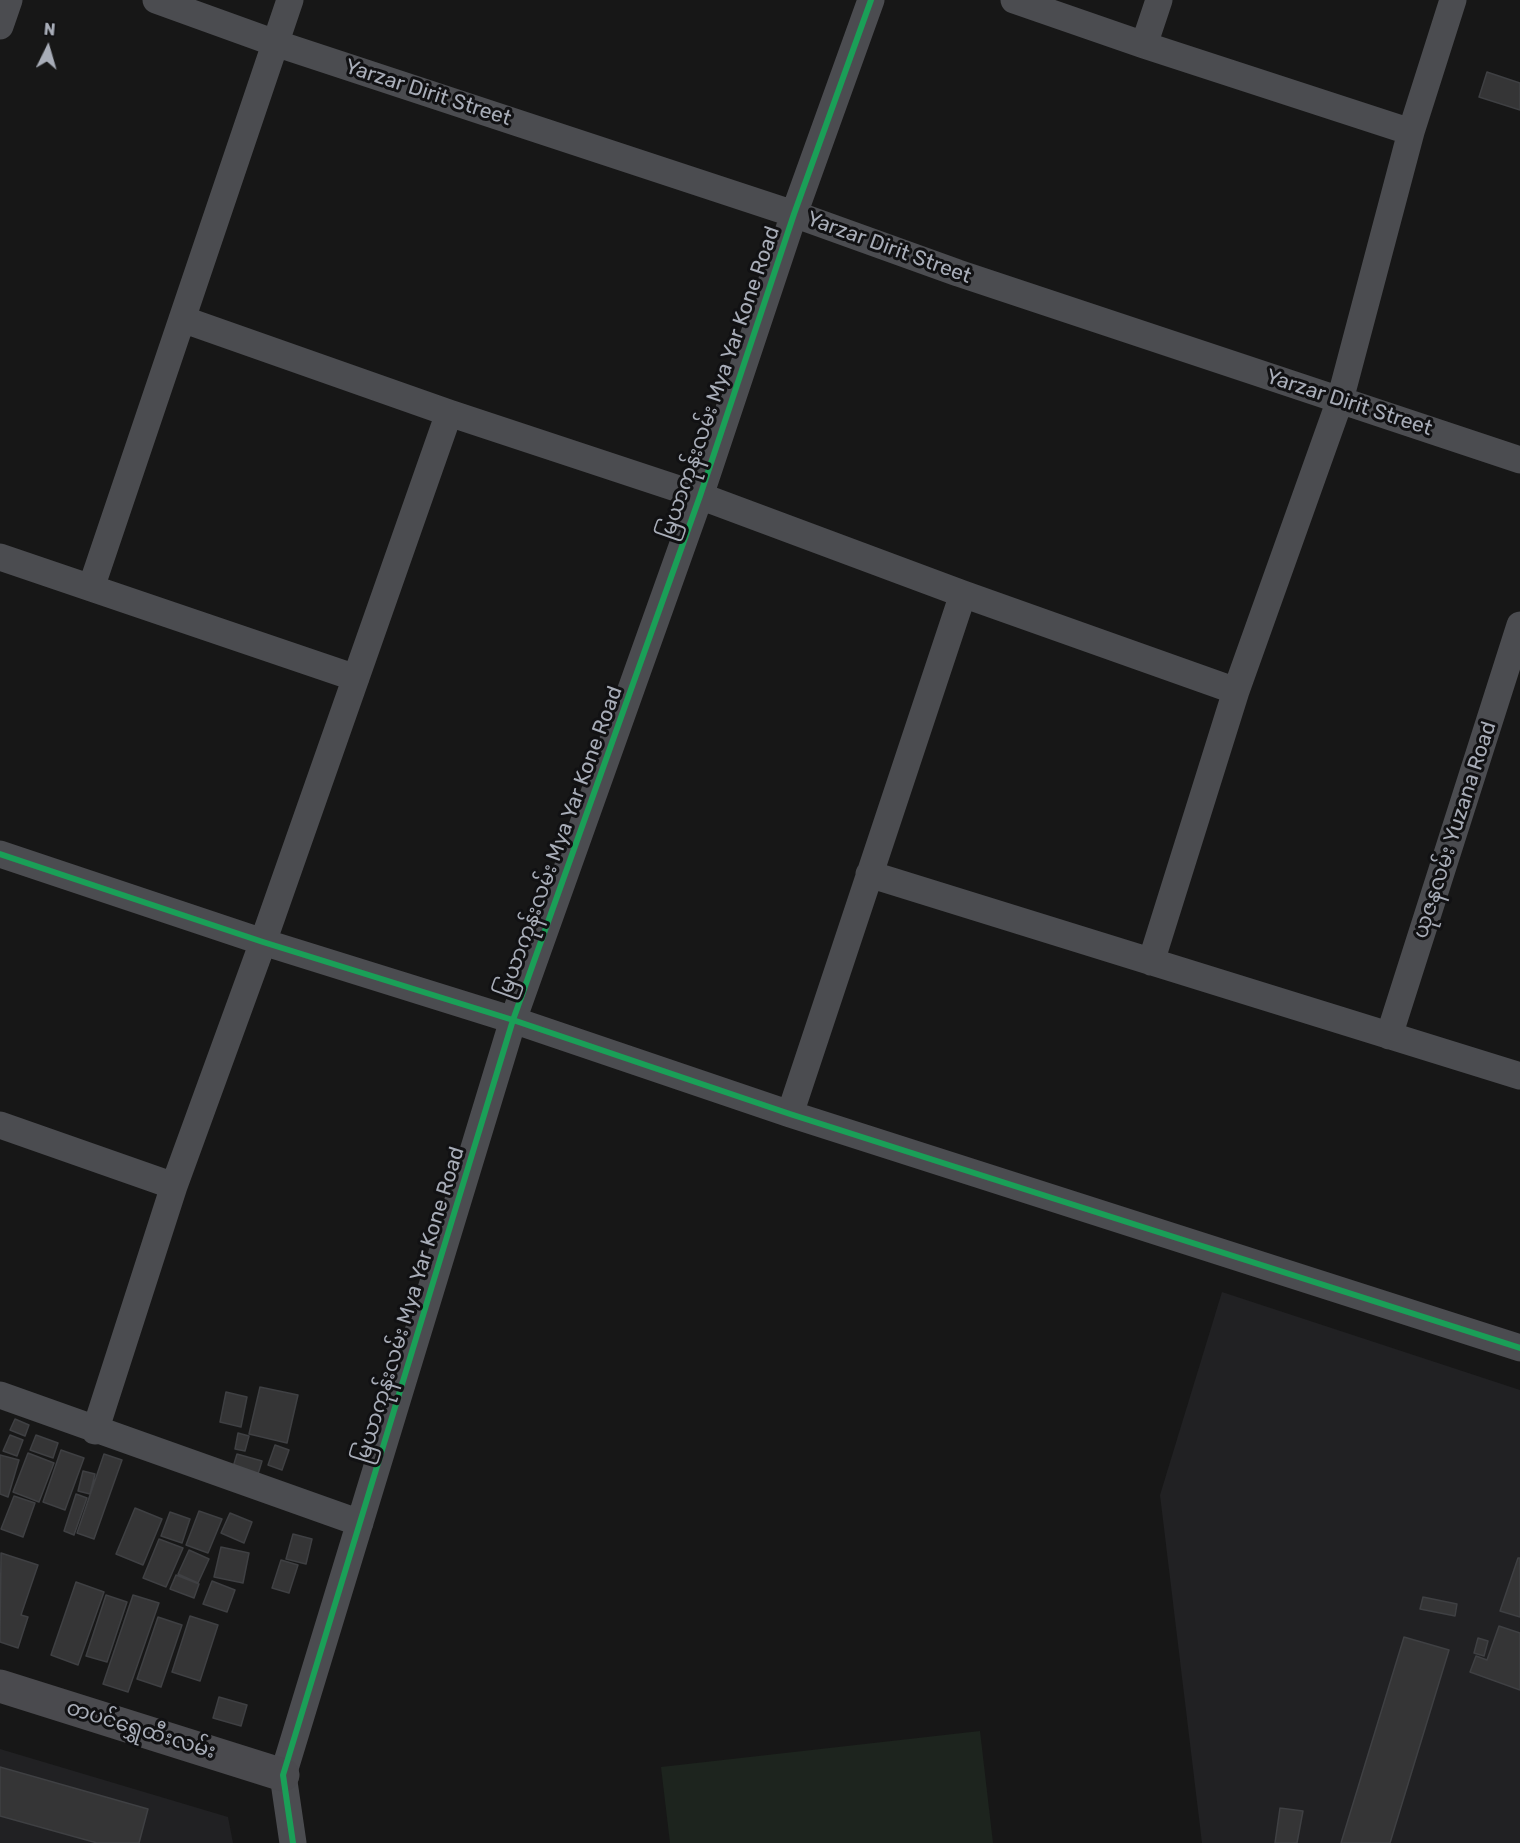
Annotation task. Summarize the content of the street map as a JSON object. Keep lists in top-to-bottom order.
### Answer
{
  "streets": {
    "street": [
      "Yarzar Dirit Street",
      "မြယာကုန်းလမ်း Mya Yar Kone Road",
      "ယုဇနလမ်း Yuzana Road",
      "တပင်ရွှေထီးလမ်း"
    ]
  },
  "crossings": [
    ["Yarzar Dirit Street", "မြယာကုန်းလမ်း Mya Yar Kone Road"],
    ["မြယာကုန်းလမ်း Mya Yar Kone Road", "တပင်ရွှေထီးလမ်း"]
  ],
  "north": "top"
}
